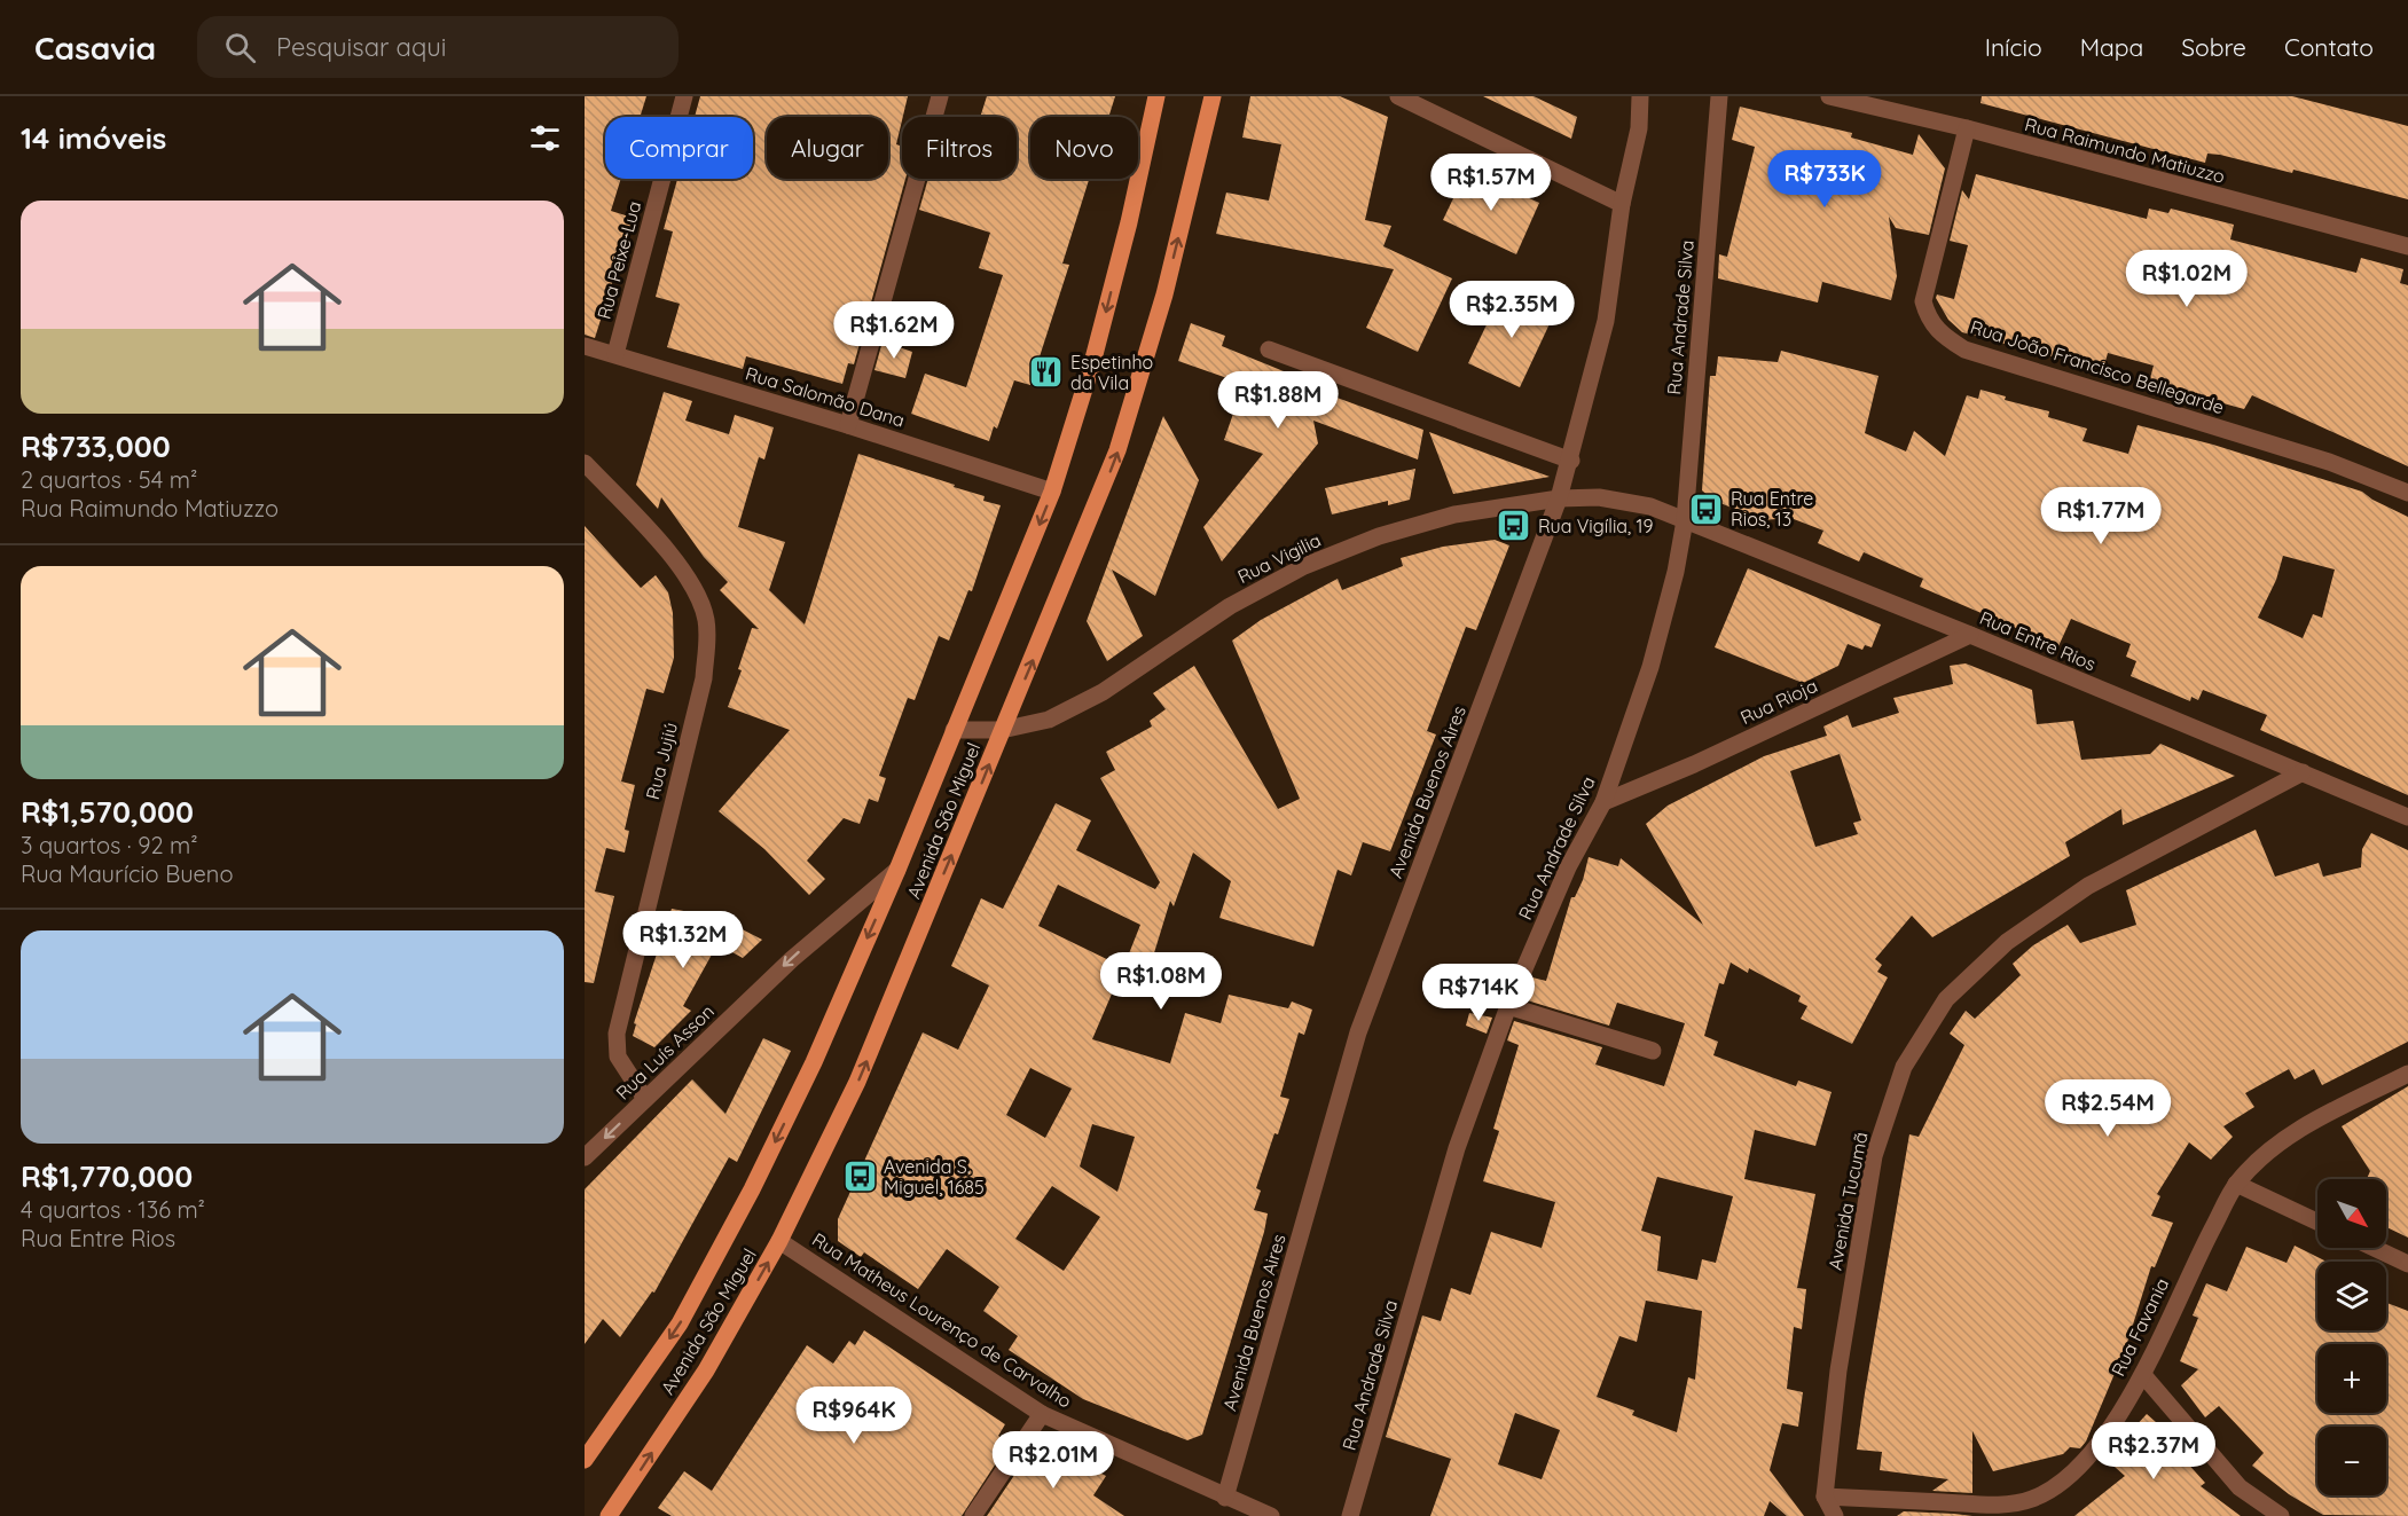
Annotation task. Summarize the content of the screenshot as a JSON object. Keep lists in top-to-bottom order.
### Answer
{
  "streets": {
    "main road": ["Avenida São Miguel"],
    "street": [
      "Rua Raimundo Matiuzzo",
      "Rua Peixe-Lua",
      "Rua Andrade Silva",
      "Rua João Francisco Bellegarde",
      "Rua Salomão Dana",
      "Rua Vigilia",
      "Rua Entre Rios",
      "Rua Rioja",
      "Rua Jujiú",
      "Avenida Buenos Aires",
      "Rua Luís Asson",
      "Avenida Tucumã",
      "Rua Matheus Lourenço de Carvalho",
      "Rua Favania"
    ]
  },
  "crossings": [
    ["Rua Raimundo Matiuzzo", "Rua João Francisco Bellegarde"],
    ["Rua Peixe-Lua", "Rua Salomão Dana"],
    ["Rua Andrade Silva", "Rua Entre Rios"],
    ["Rua Andrade Silva", "Rua Rioja"],
    ["Rua Salomão Dana", "Avenida São Miguel"],
    ["Rua Vigilia", "Rua Entre Rios"],
    ["Rua Vigilia", "Avenida Buenos Aires"],
    ["Rua Vigilia", "Avenida São Miguel"],
    ["Rua Entre Rios", "Rua Rioja"],
    ["Rua Entre Rios", "Avenida Tucumã"],
    ["Rua Jujiú", "Rua Luís Asson"],
    ["Avenida Buenos Aires", "Rua Matheus Lourenço de Carvalho"],
    ["Avenida São Miguel", "Rua Luís Asson"],
    ["Avenida São Miguel", "Rua Matheus Lourenço de Carvalho"],
    ["Avenida Tucumã", "Rua Favania"]
  ],
  "one_way": ["Rua Luís Asson"],
  "places": {
    "restaurant": ["Espetinho da Vila"],
    "bus stop": ["Rua Entre Rios, 13", "Rua Vigília, 19", "Avenida S. Miguel, 1685"]
  },
  "north": "bottom right",
  "page": {
    "header": "Casavia",
    "search": "Pesquisar aqui",
    "nav": [
      "Início",
      "Mapa",
      "Sobre",
      "Contato"
    ],
    "heading": "14 imóveis",
    "chip": [
      "Comprar",
      "Alugar",
      "Filtros",
      "Novo"
    ],
    "price": [
      "R$733K",
      "R$1.57M",
      "R$1.02M",
      "R$2.35M",
      "R$1.62M",
      "R$1.88M",
      "R$1.77M",
      "R$1.32M",
      "R$1.08M",
      "R$714K",
      "R$2.54M",
      "R$964K",
      "R$2.37M",
      "R$2.01M"
    ],
    "list": [
      {
        "name": "R$733,000",
        "note": "2 quartos · 54 m² · Rua Raimundo Matiuzzo"
      },
      {
        "name": "R$1,570,000",
        "note": "3 quartos · 92 m² · Rua Maurício Bueno"
      },
      {
        "name": "R$1,770,000",
        "note": "4 quartos · 136 m² · Rua Entre Rios"
      }
    ],
    "map_buttons": ["+", "−"]
  }
}
